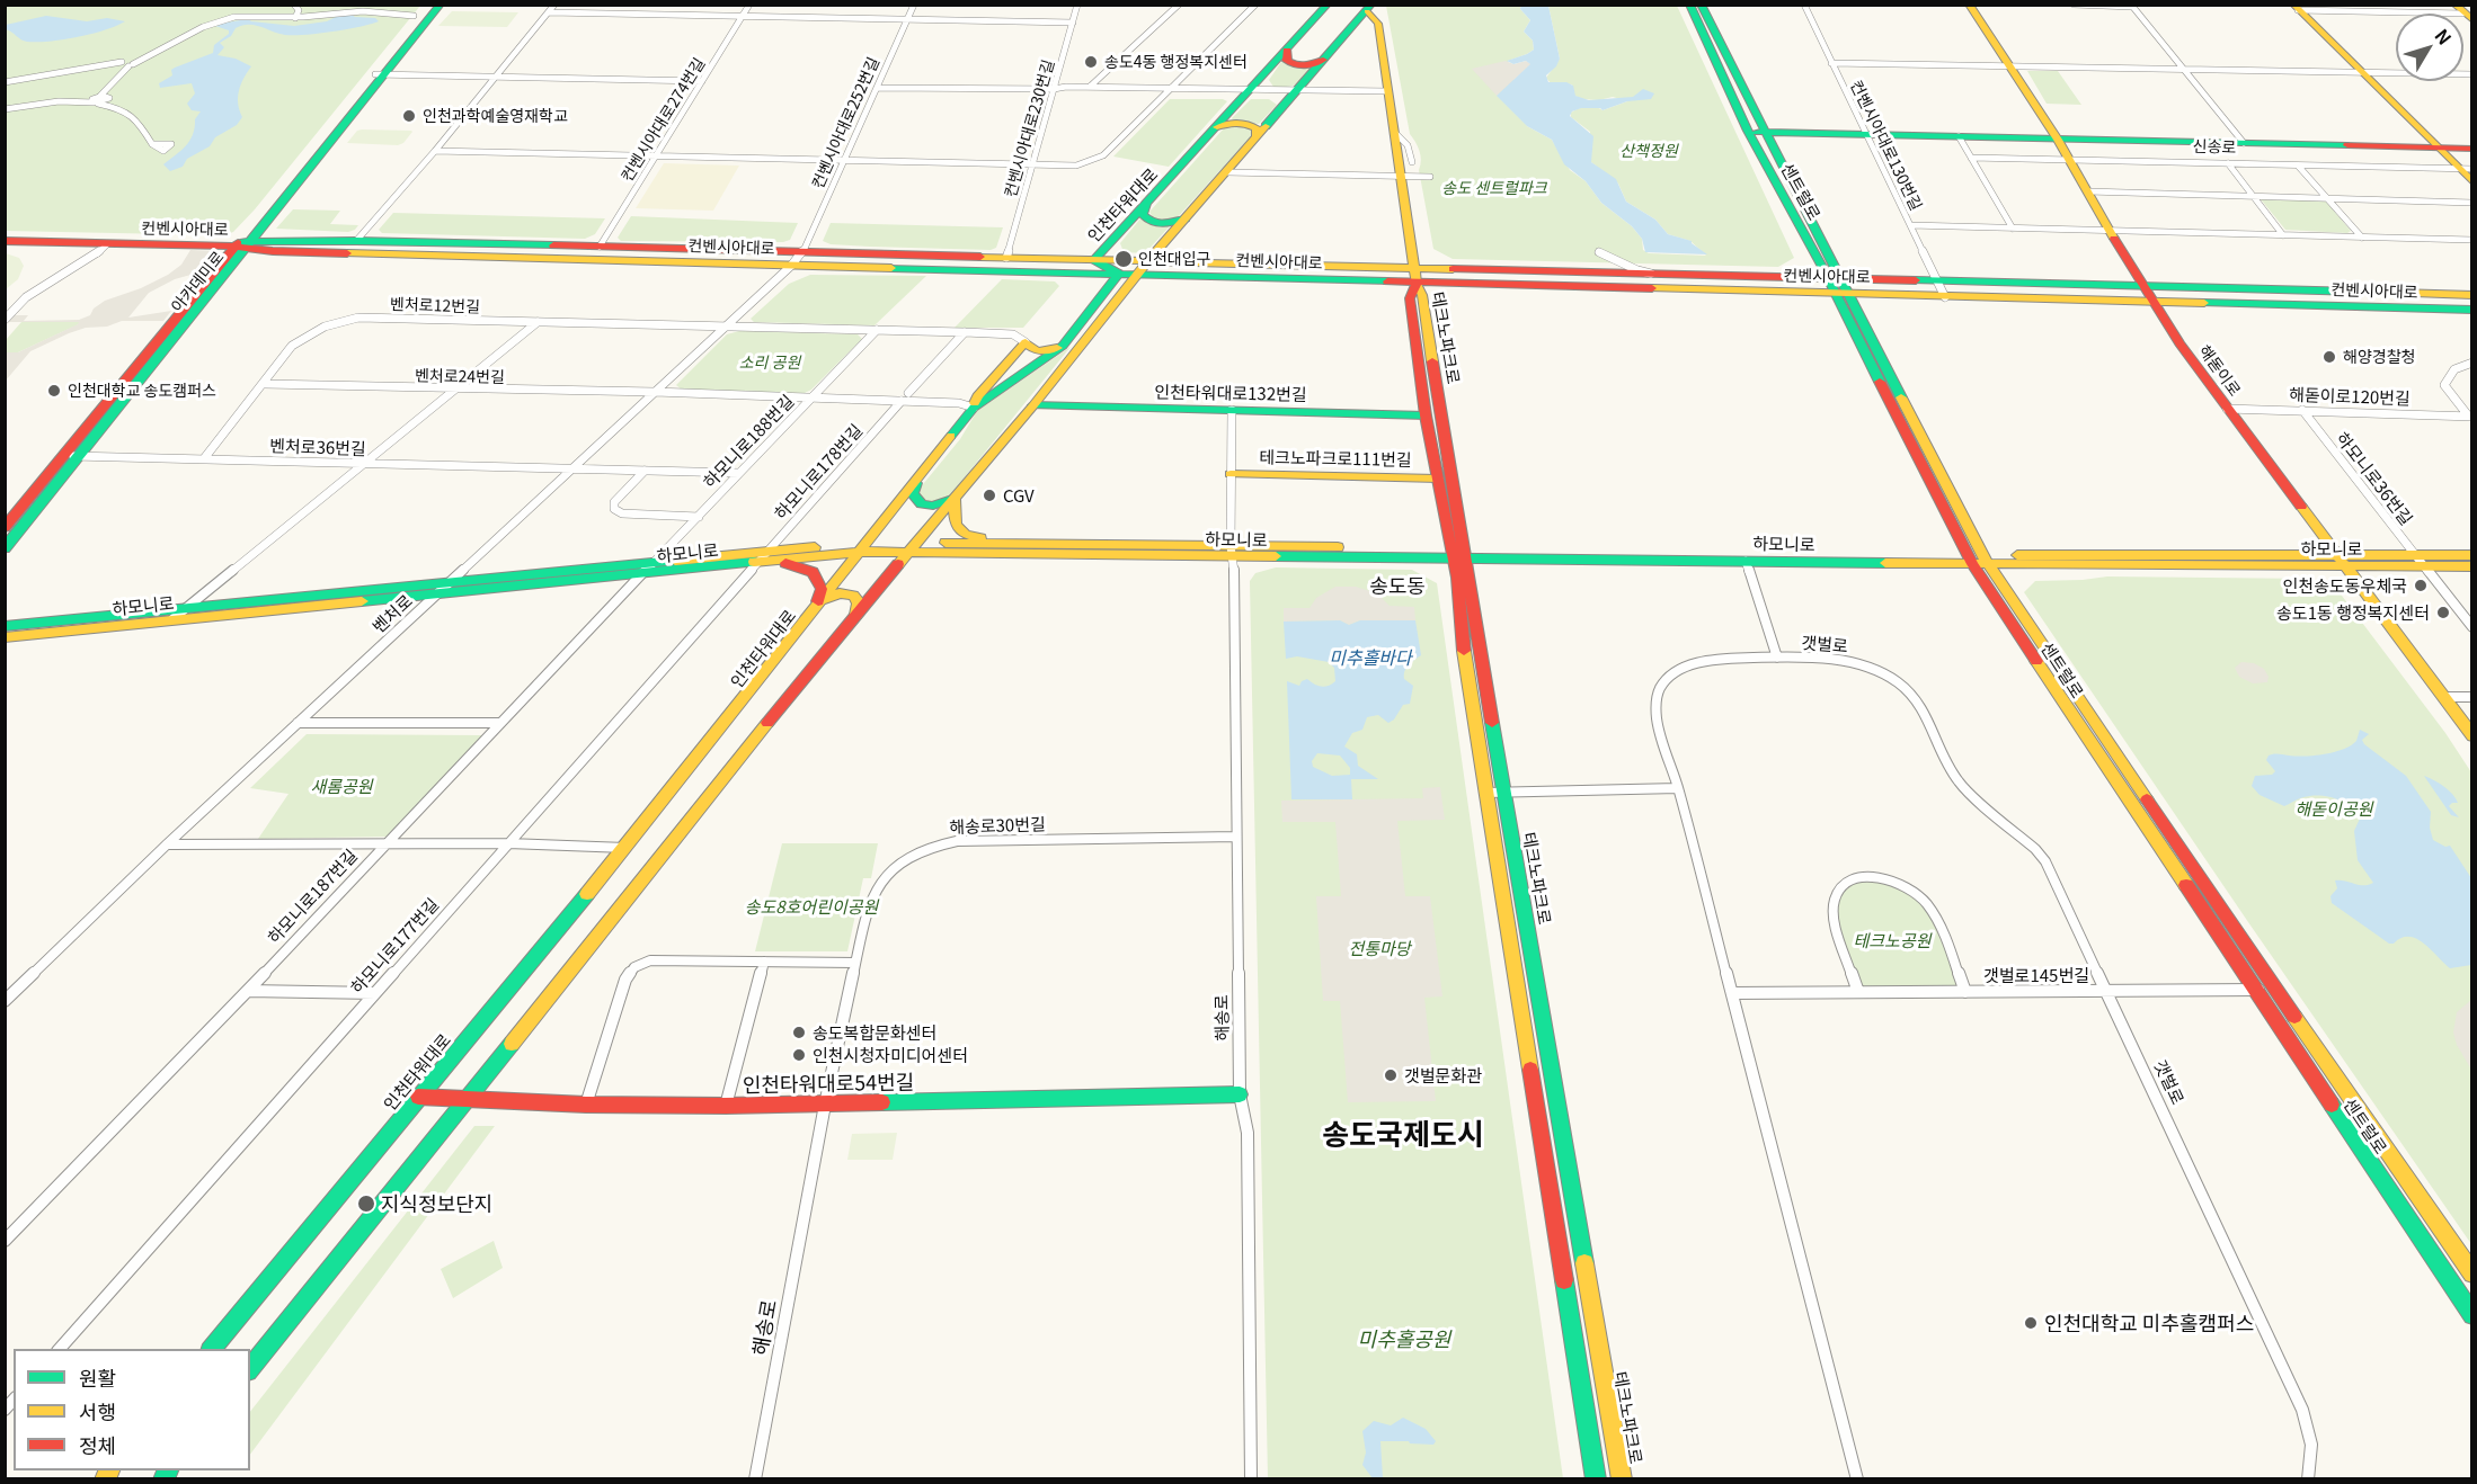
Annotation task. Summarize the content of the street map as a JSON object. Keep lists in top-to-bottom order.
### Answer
{
  "streets": {
    "main road": [
      "센트럴로",
      "인천타워대로",
      "컨벤시아대로",
      "아카데미로",
      "테크노파크로",
      "해돋이로",
      "인천타워대로132번길",
      "테크노파크로111번길",
      "하모니로",
      "인천타워대로54번길"
    ],
    "street": [
      "컨벤시아대로274번길",
      "컨벤시아대로252번길",
      "컨벤시아대로230번길",
      "컨벤시아대로130번길",
      "신송로",
      "벤처로12번길",
      "벤처로24번길",
      "해돋이로120번길",
      "하모니로188번길",
      "벤처로36번길",
      "하모니로178번길",
      "하모니로36번길",
      "벤처로",
      "갯벌로",
      "해송로30번길",
      "하모니로187번길",
      "하모니로177번길",
      "갯벌로145번길",
      "해송로"
    ]
  },
  "crossings": [
    ["컨벤시아대로274번길", "컨벤시아대로"],
    ["컨벤시아대로252번길", "컨벤시아대로"],
    ["컨벤시아대로252번길", "벤처로"],
    ["컨벤시아대로230번길", "컨벤시아대로"],
    ["컨벤시아대로130번길", "컨벤시아대로"],
    ["신송로", "해돋이로"],
    ["센트럴로", "컨벤시아대로"],
    ["센트럴로", "하모니로"],
    ["센트럴로", "갯벌로145번길"],
    ["인천타워대로", "컨벤시아대로"],
    ["인천타워대로", "벤처로24번길"],
    ["인천타워대로", "하모니로"],
    ["인천타워대로", "인천타워대로54번길"],
    ["컨벤시아대로", "아카데미로"],
    ["컨벤시아대로", "테크노파크로"],
    ["컨벤시아대로", "해돋이로"],
    ["컨벤시아대로", "벤처로"],
    ["아카데미로", "벤처로36번길"],
    ["벤처로12번길", "벤처로24번길"],
    ["벤처로12번길", "하모니로188번길"],
    ["벤처로12번길", "벤처로36번길"],
    ["벤처로12번길", "벤처로"],
    ["테크노파크로", "인천타워대로132번길"],
    ["테크노파크로", "테크노파크로111번길"],
    ["테크노파크로", "하모니로"],
    ["해돋이로", "해돋이로120번길"],
    ["해돋이로", "하모니로"],
    ["벤처로24번길", "하모니로188번길"],
    ["벤처로24번길", "하모니로178번길"],
    ["벤처로24번길", "벤처로"],
    ["인천타워대로132번길", "해송로"],
    ["해돋이로120번길", "하모니로36번길"],
    ["하모니로188번길", "벤처로36번길"],
    ["하모니로188번길", "하모니로"],
    ["하모니로188번길", "하모니로187번길"],
    ["벤처로36번길", "벤처로"],
    ["테크노파크로111번길", "해송로"],
    ["하모니로178번길", "하모니로"],
    ["하모니로36번길", "하모니로"],
    ["하모니로", "벤처로"],
    ["하모니로", "하모니로187번길"],
    ["하모니로", "하모니로177번길"],
    ["하모니로", "해송로"],
    ["갯벌로", "갯벌로145번길"],
    ["해송로30번길", "해송로"],
    ["해송로30번길", "인천타워대로54번길"],
    ["해송로", "인천타워대로54번길"]
  ],
  "districts": ["송도동", "송도국제도시"],
  "water": ["미추홀바다"],
  "parks": [
    "산책정원",
    "송도 센트럴파크",
    "소리 공원",
    "새롬공원",
    "해돋이공원",
    "송도8호어린이공원",
    "테크노공원",
    "전통마당",
    "미추홀공원"
  ],
  "places": [
    "송도4동 행정복지센터",
    "인천과학예술영재학교",
    "인천대입구",
    "해양경찰청",
    "인천대학교 송도캠퍼스",
    "CGV",
    "인천송도동우체국",
    "송도1동 행정복지센터",
    "송도복합문화센터",
    "인천시청자미디어센터",
    "갯벌문화관",
    "지식정보단지",
    "인천대학교 미추홀캠퍼스"
  ],
  "legend": ["원활", "서행", "정체"],
  "north": "top right"
}
